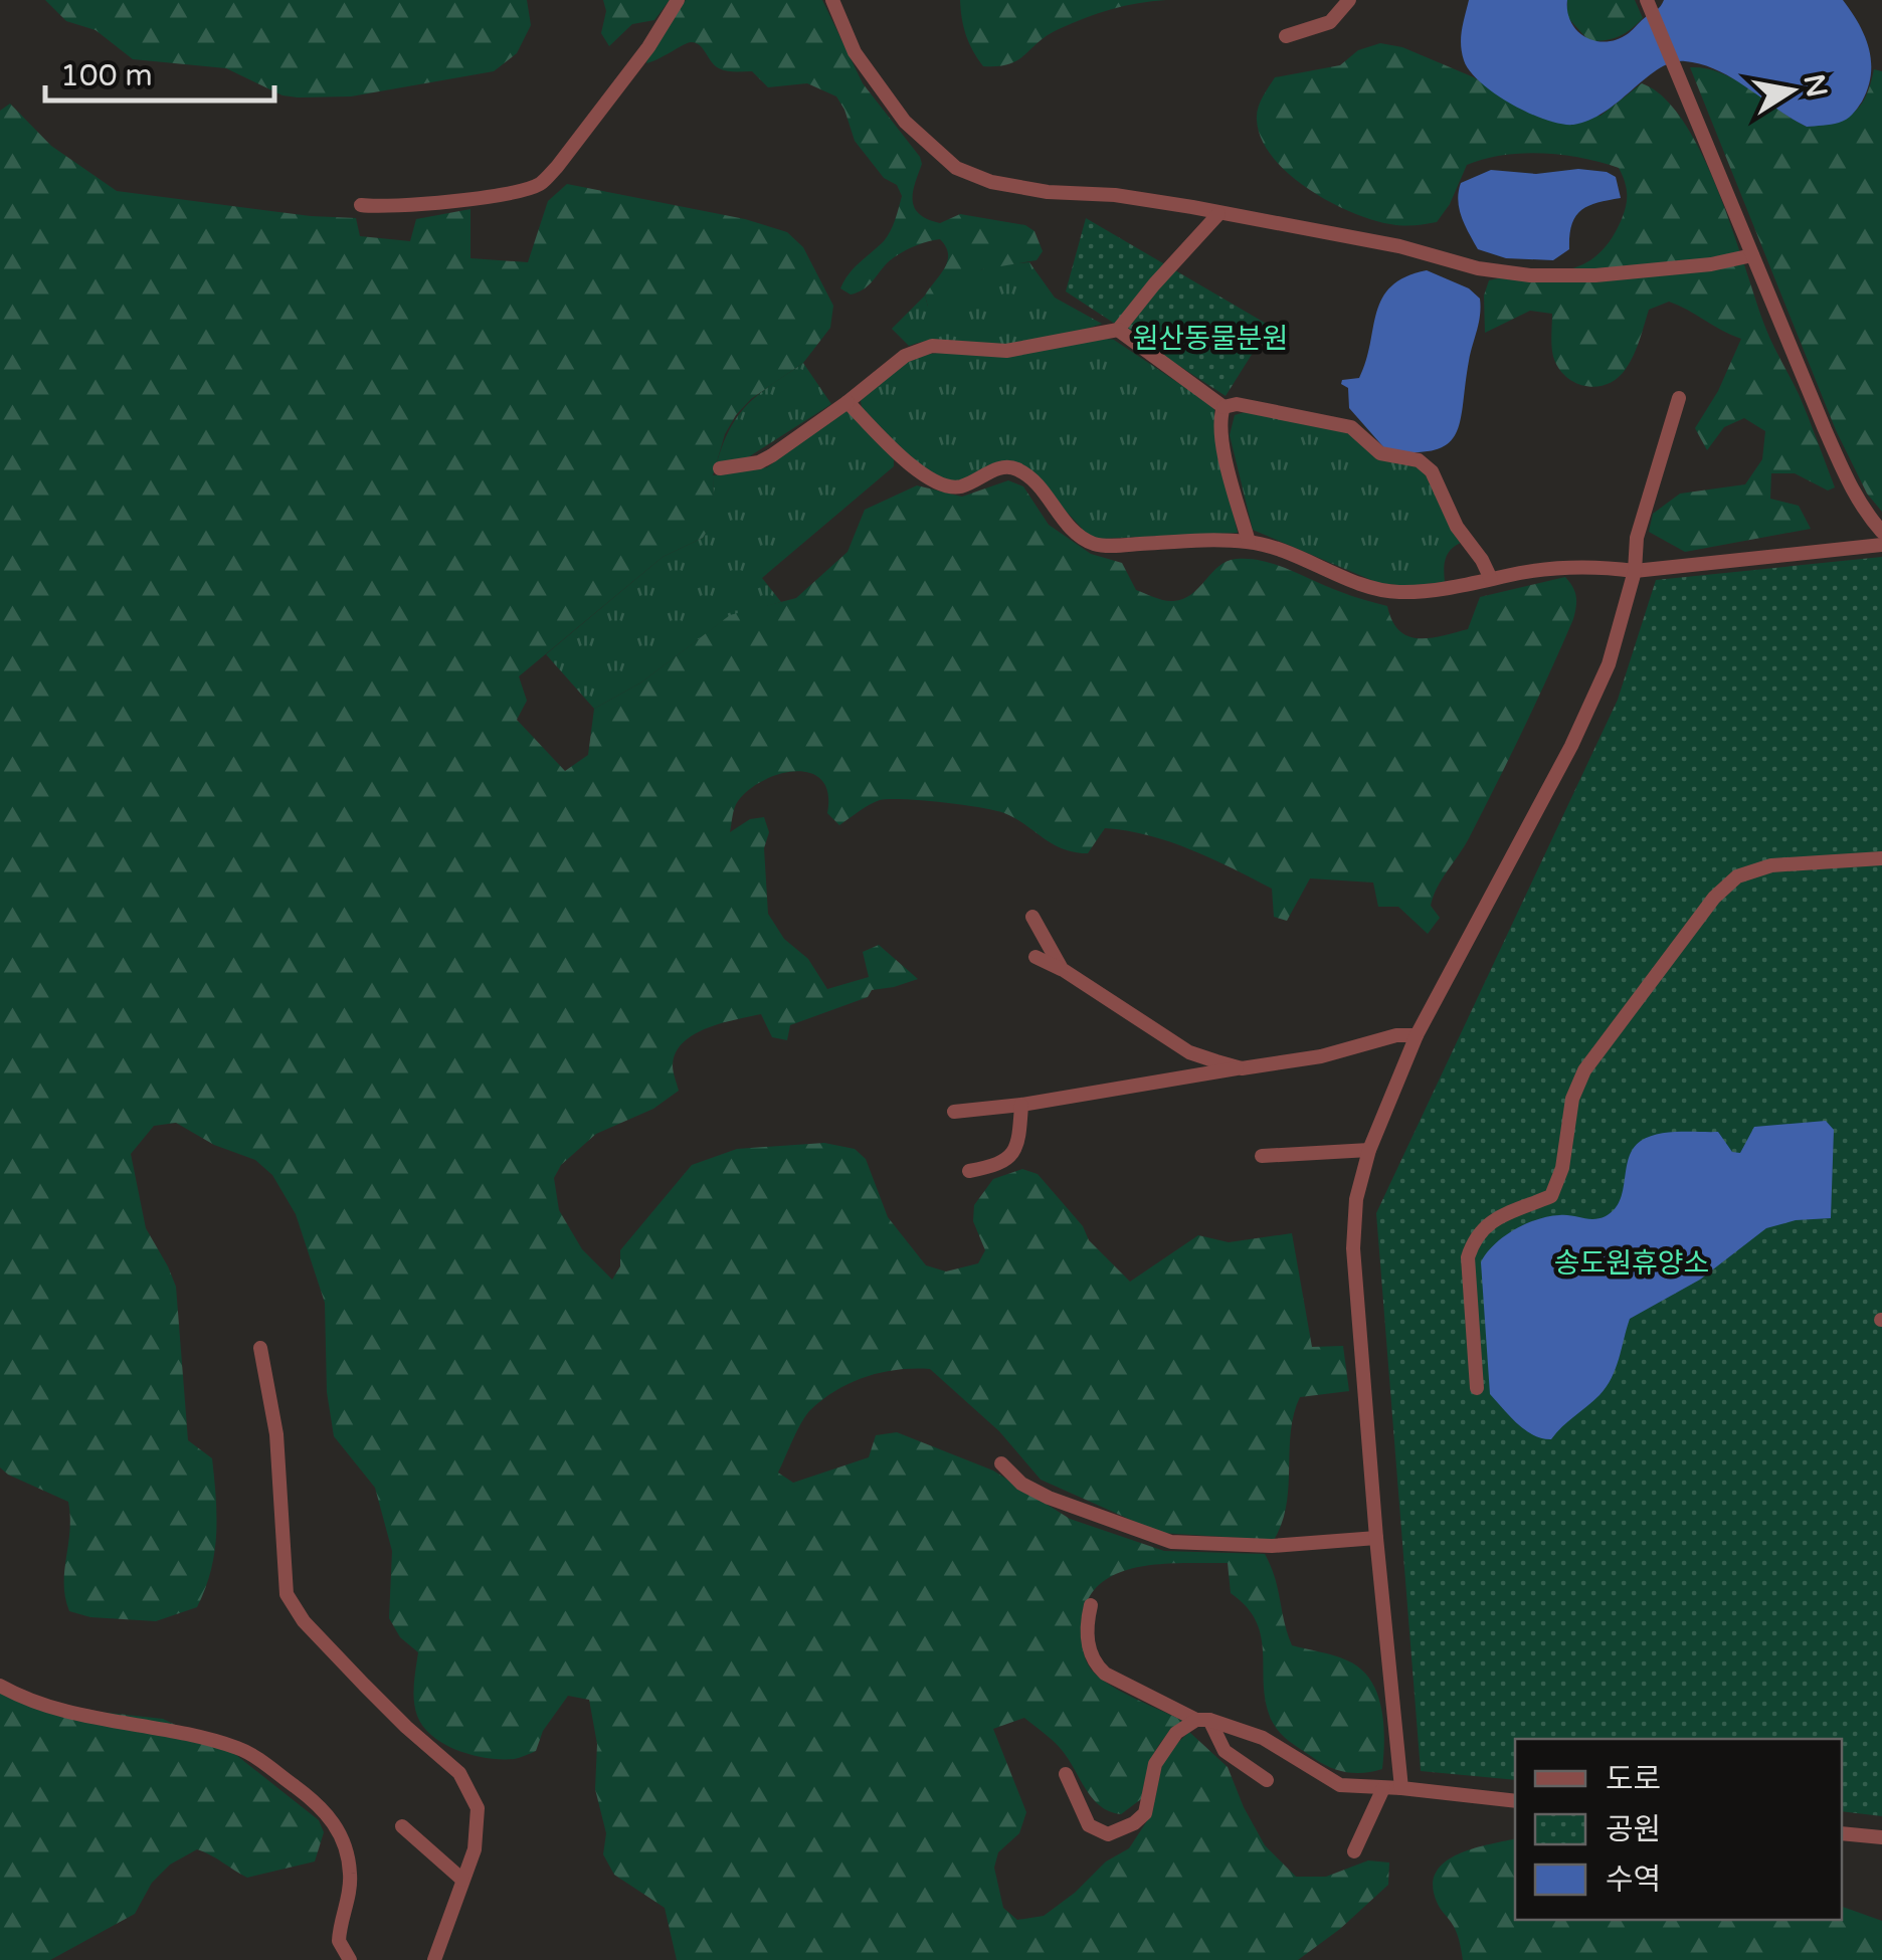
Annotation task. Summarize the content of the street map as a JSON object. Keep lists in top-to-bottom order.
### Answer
{
  "parks": ["원산동물분원", "송도원휴양소"],
  "legend": ["도로", "공원", "수역"],
  "scale_bar": "100 m",
  "north": "right"
}
